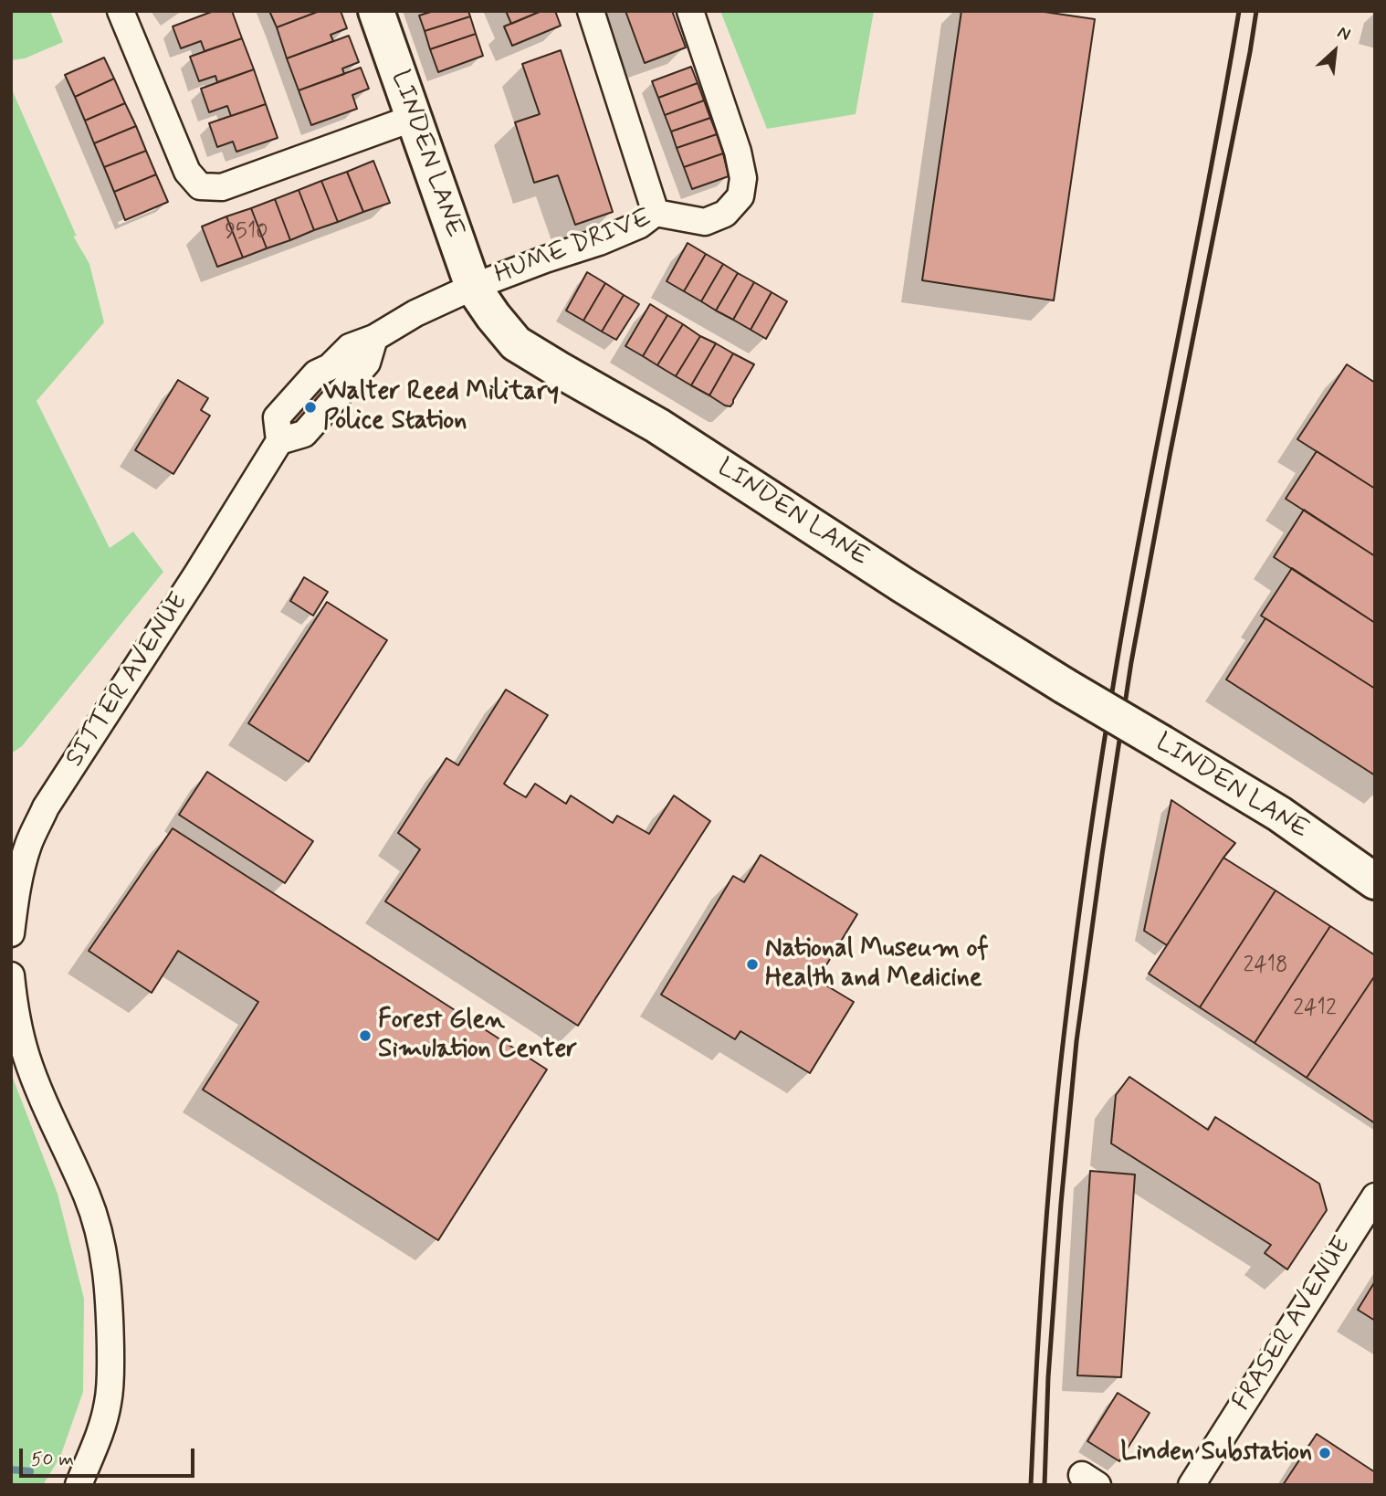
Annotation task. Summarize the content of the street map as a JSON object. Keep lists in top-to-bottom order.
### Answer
{
  "streets": {
    "street": [
      "LINDEN LANE",
      "HUME DRIVE",
      "SITTER AVENUE",
      "FRASER AVENUE"
    ]
  },
  "crossings": [
    ["LINDEN LANE", "HUME DRIVE"],
    ["LINDEN LANE", "SITTER AVENUE"],
    ["HUME DRIVE", "SITTER AVENUE"]
  ],
  "places": [
    "Walter Reed Military Police Station",
    "National Museum of Health and Medicine",
    "Forest Glen Simulation Center",
    "Linden Substation"
  ],
  "house_numbers": ["9510", "2418", "2412"],
  "scale_bar": "50 m",
  "north": "top right"
}
